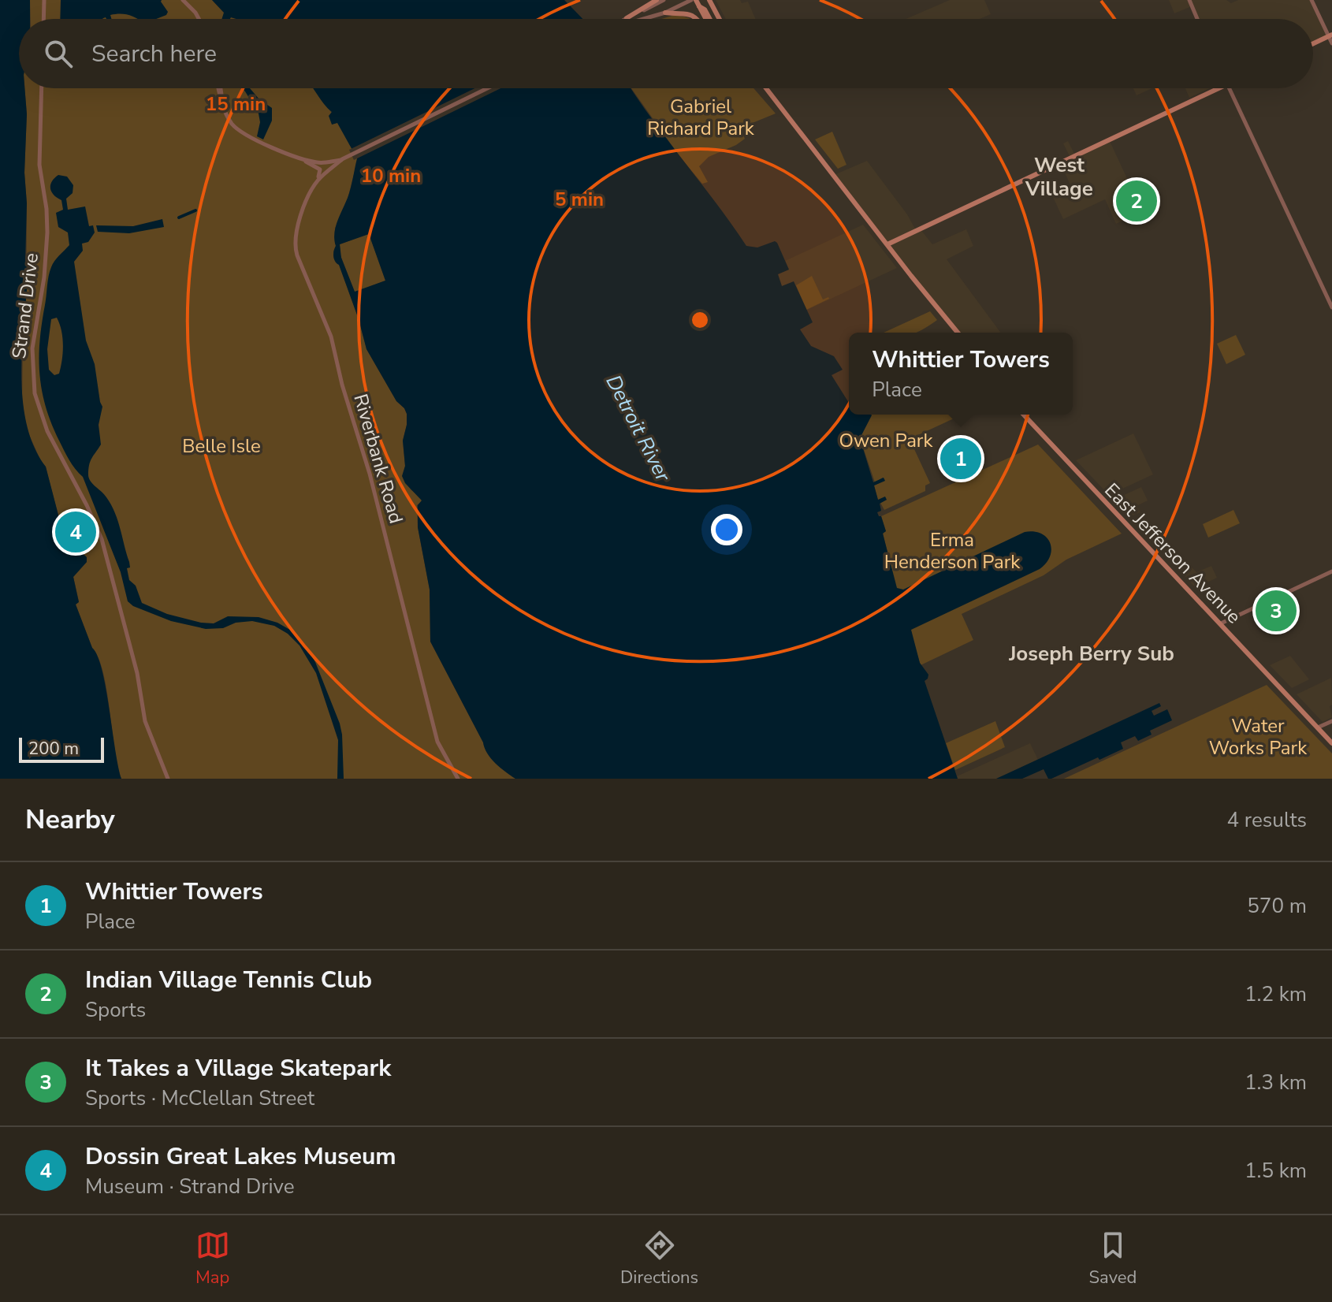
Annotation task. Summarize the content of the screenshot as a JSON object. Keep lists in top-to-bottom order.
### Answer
{
  "streets": {
    "main road": ["East Jefferson Avenue"],
    "street": ["Strand Drive", "Riverbank Road"]
  },
  "districts": ["West Village", "Joseph Berry Sub"],
  "water": ["Detroit River"],
  "parks": [
    "Gabriel Richard Park",
    "Owen Park",
    "Belle Isle",
    "Erma Henderson Park",
    "Water Works Park"
  ],
  "scale_bar": "200 m",
  "page": {
    "search": "Search here",
    "pins": [
      "2",
      "1",
      "4",
      "3"
    ],
    "popup": ["Whittier Towers", "Place"],
    "scale": "200 m",
    "heading": ["Nearby", "4 results"],
    "list": [
      {
        "mark": "1",
        "name": "Whittier Towers",
        "note": "Place",
        "value": "570 m"
      },
      {
        "mark": "2",
        "name": "Indian Village Tennis Club",
        "note": "Sports",
        "value": "1.2 km"
      },
      {
        "mark": "3",
        "name": "It Takes a Village Skatepark",
        "note": "Sports · McClellan Street",
        "value": "1.3 km"
      },
      {
        "mark": "4",
        "name": "Dossin Great Lakes Museum",
        "note": "Museum · Strand Drive",
        "value": "1.5 km"
      }
    ],
    "nav": ["Map", "Directions", "Saved"]
  },
  "rings": ["15 min", "10 min", "5 min"]
}
